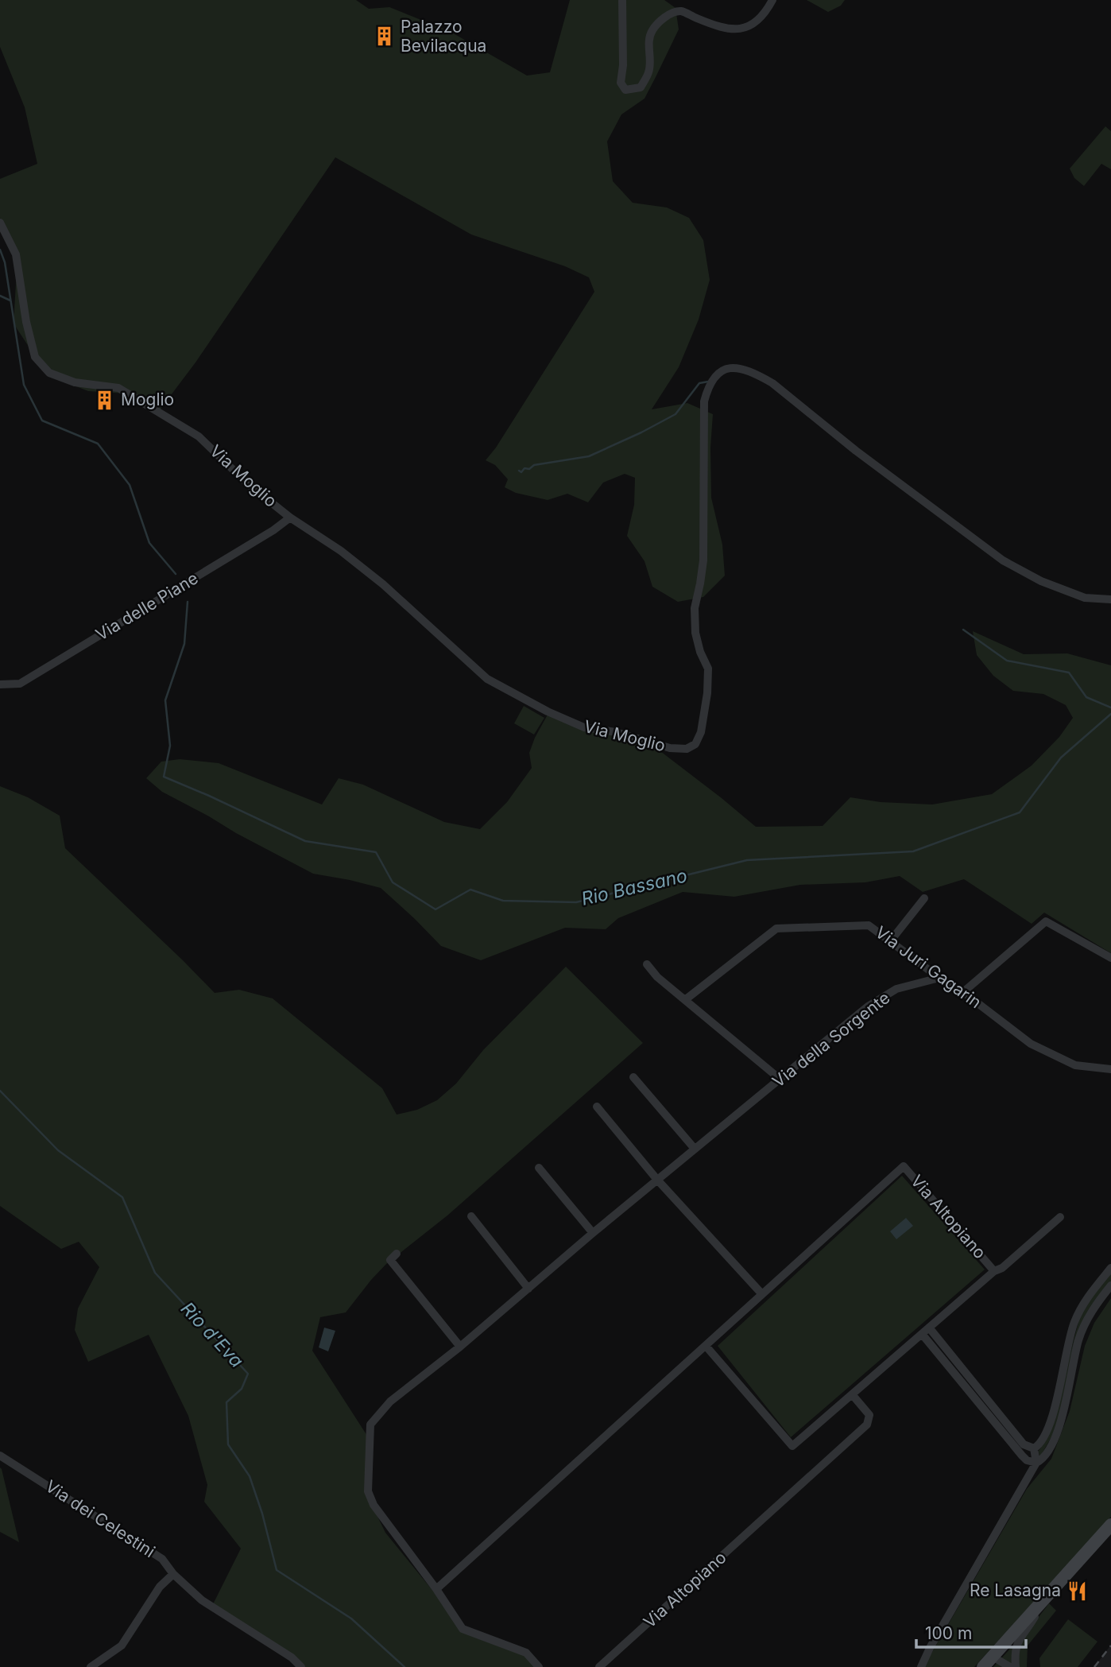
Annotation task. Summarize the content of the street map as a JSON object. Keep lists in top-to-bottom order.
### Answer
{
  "streets": {
    "street": [
      "Via Moglio",
      "Via delle Piane",
      "Via Juri Gagarin",
      "Via della Sorgente",
      "Via Altopiano",
      "Via dei Celestini"
    ]
  },
  "crossings": [
    ["Via Moglio", "Via delle Piane"],
    ["Via Juri Gagarin", "Via della Sorgente"]
  ],
  "water": ["Rio Bassano", "Rio d'Eva"],
  "places": {
    "building": ["Palazzo Bevilacqua", "Moglio"],
    "restaurant": ["Re Lasagna"]
  },
  "scale_bar": "100 m"
}
